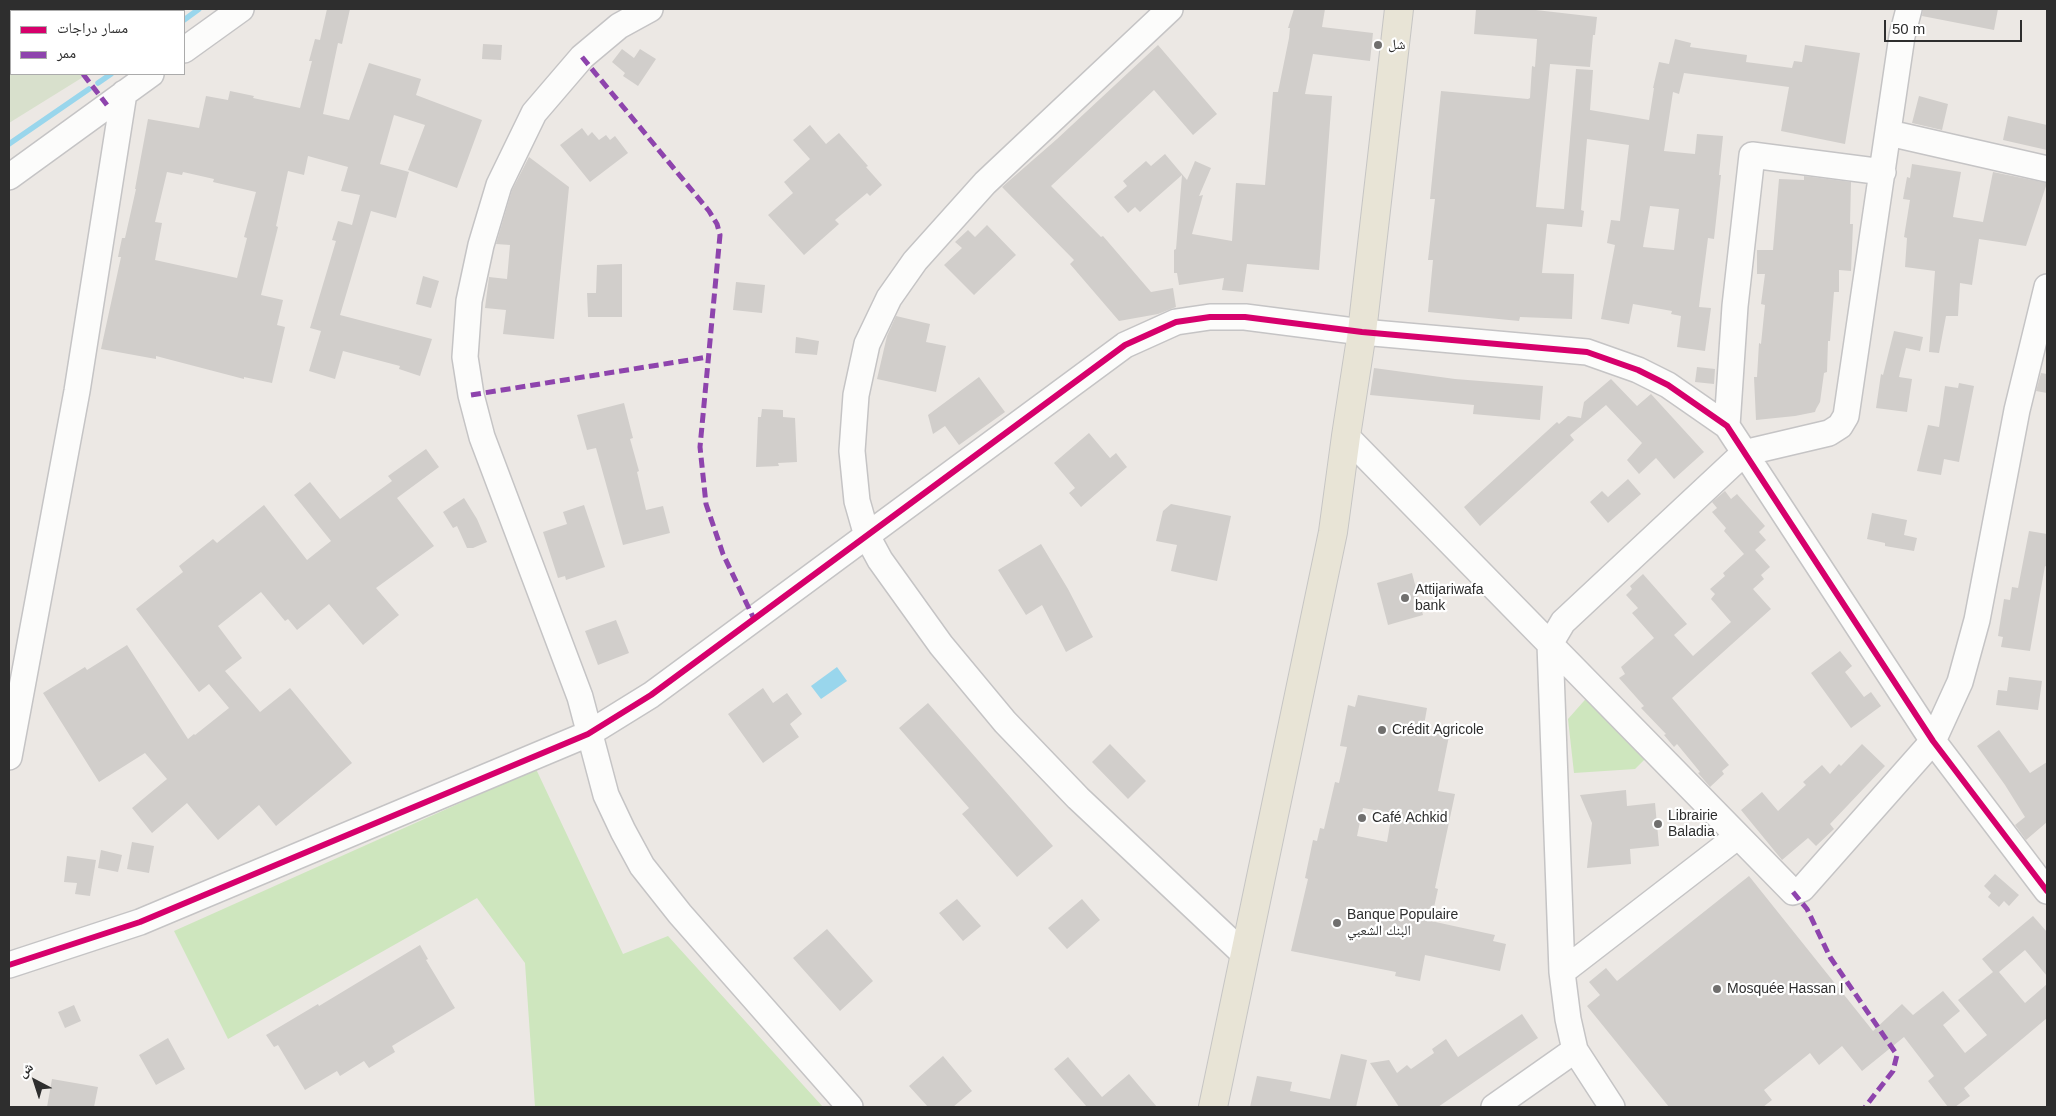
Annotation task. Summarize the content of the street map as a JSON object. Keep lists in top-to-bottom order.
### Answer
{
  "places": [
    "شل",
    "Attijariwafa bank",
    "Crédit Agricole",
    "Café Achkid",
    "Librairie Baladia",
    "Banque Populaire البنك الشعبي",
    "Mosquée Hassan I"
  ],
  "legend": ["مسار دراجات", "ممر"],
  "scale_bar": "50 m",
  "north": "top left"
}
